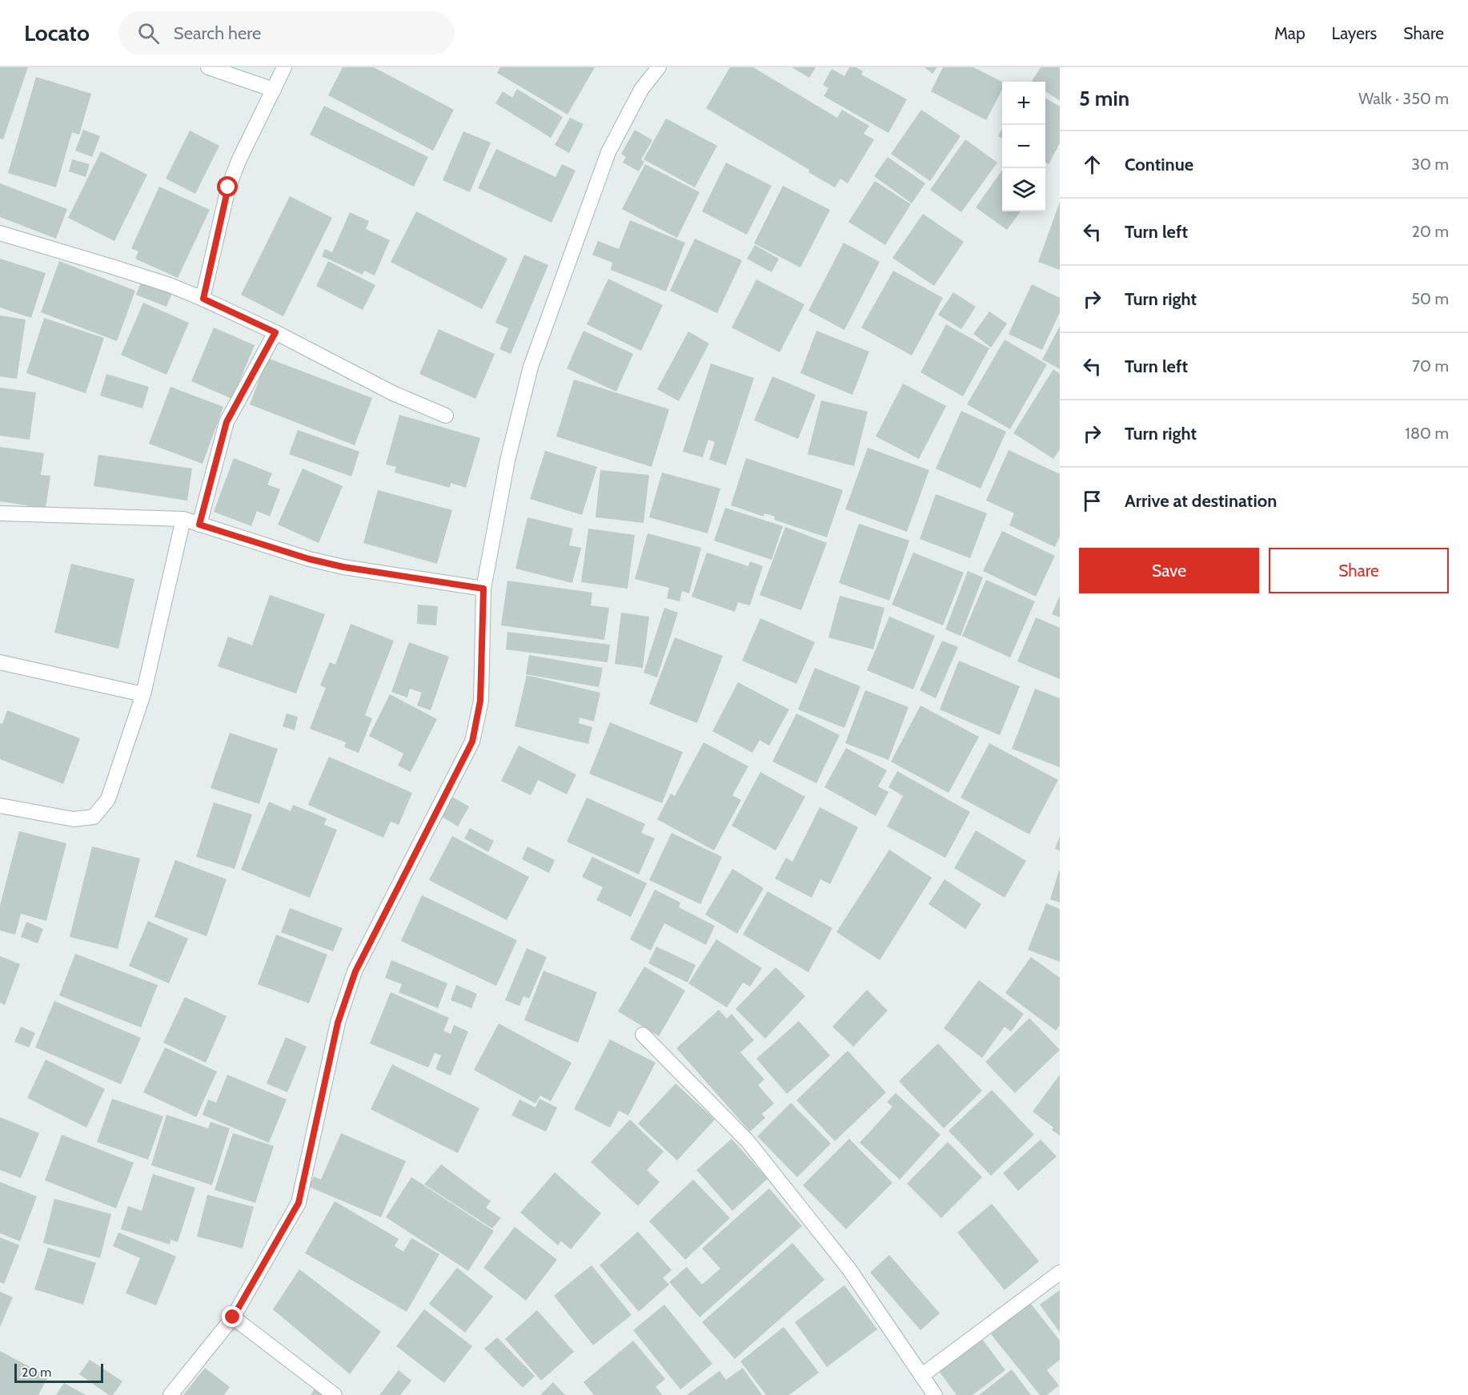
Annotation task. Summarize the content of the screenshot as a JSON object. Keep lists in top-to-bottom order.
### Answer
{
  "scale_bar": "20 m",
  "page": {
    "header": "Locato",
    "search": "Search here",
    "nav": ["Map", "Layers", "Share"],
    "heading": ["5 min", "Walk · 350 m"],
    "map_buttons": ["+", "−"],
    "list": [
      ["Continue", "30 m"],
      ["Turn left", "20 m"],
      ["Turn right", "50 m"],
      ["Turn left", "70 m"],
      ["Turn right", "180 m"],
      "Arrive at destination"
    ],
    "buttons": ["Save", "Share"],
    "scale": "20 m"
  }
}
